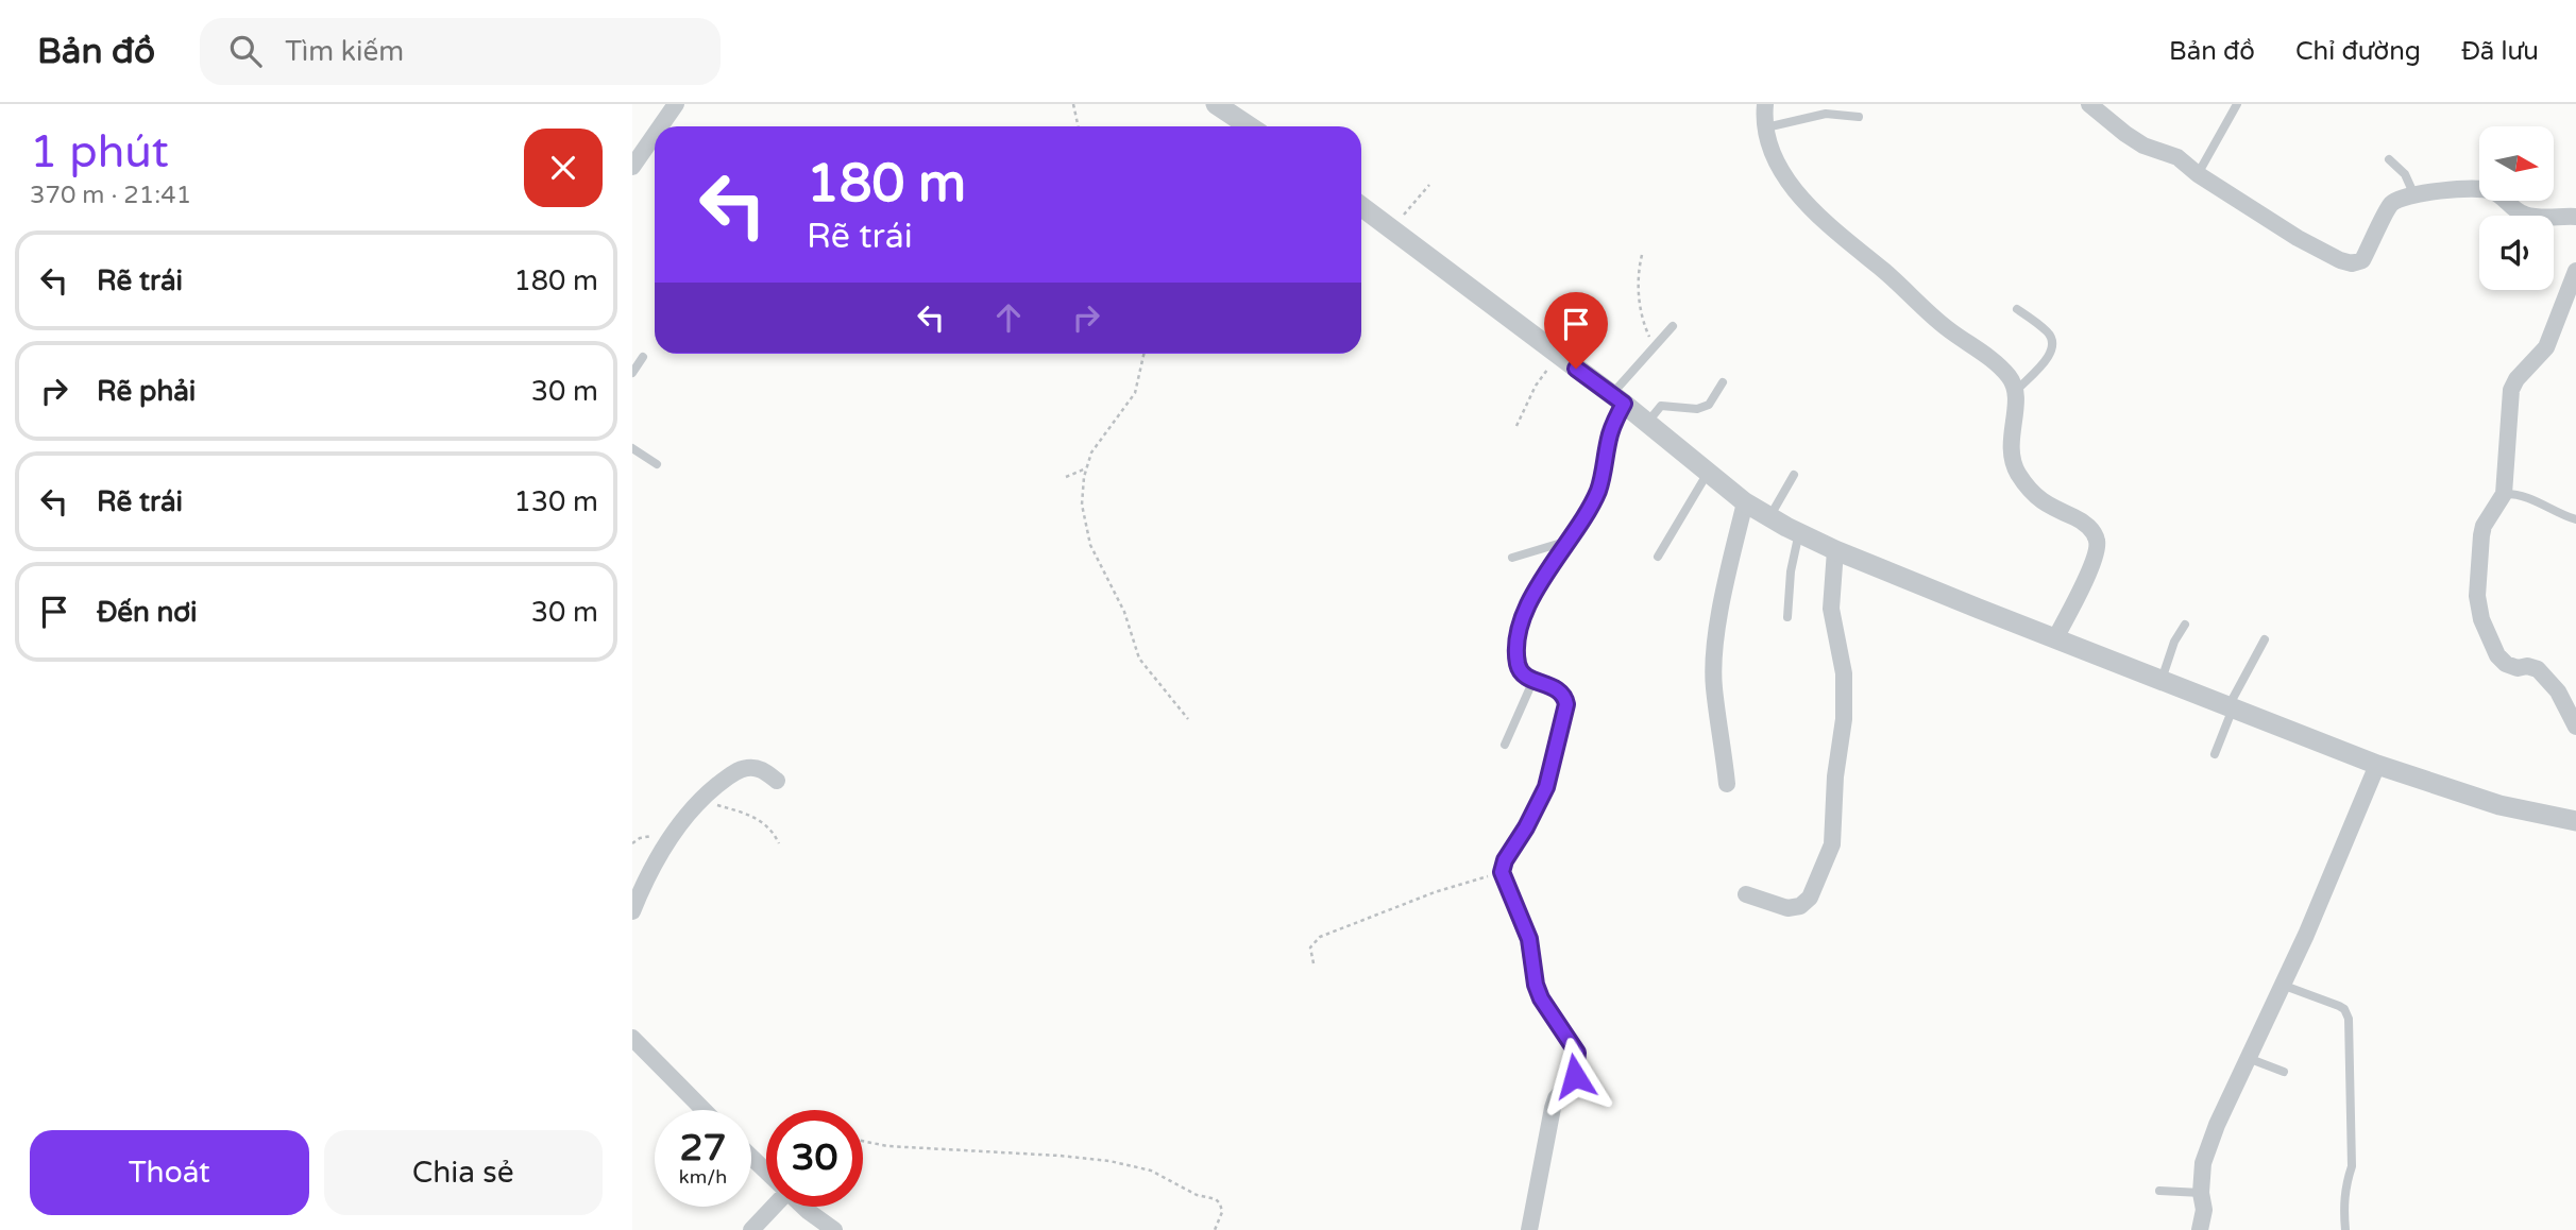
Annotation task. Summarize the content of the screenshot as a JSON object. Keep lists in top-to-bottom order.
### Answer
{
  "north": "right",
  "page": {
    "header": "Bản đồ",
    "search": "Tìm kiếm",
    "nav": ["Bản đồ", "Chỉ đường", "Đã lưu"],
    "heading": ["1 phút", "370 m · 21:41"],
    "turn": ["180 m", "Rẽ trái"],
    "list": [
      {
        "name": "Rẽ trái",
        "value": "180 m"
      },
      {
        "name": "Rẽ phải",
        "value": "30 m"
      },
      {
        "name": "Rẽ trái",
        "value": "130 m"
      },
      {
        "name": "Đến nơi",
        "value": "30 m"
      }
    ],
    "speed": "27 km/h",
    "limit": "30",
    "buttons": ["Thoát", "Chia sẻ"]
  }
}
